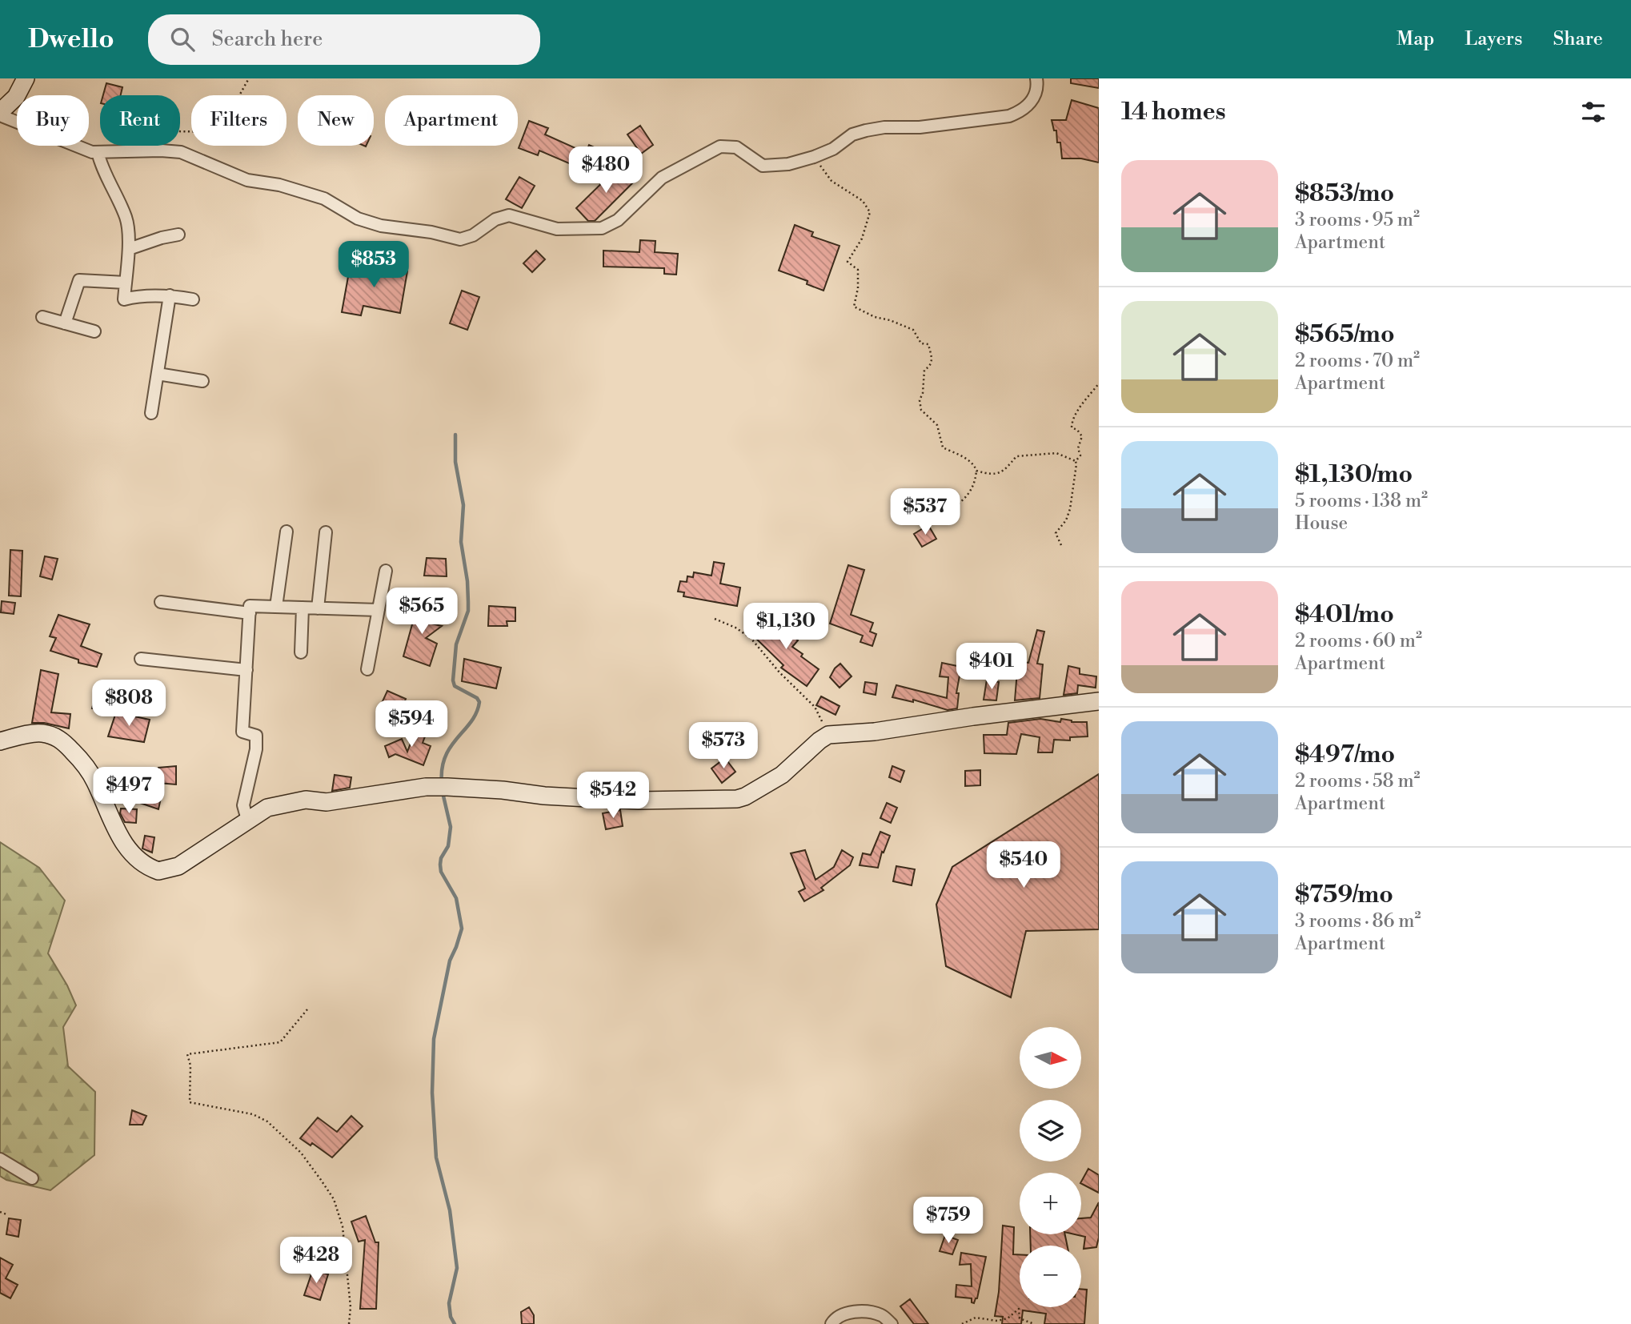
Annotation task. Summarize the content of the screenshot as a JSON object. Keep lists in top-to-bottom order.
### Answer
{
  "north": "right",
  "page": {
    "header": "Dwello",
    "search": "Search here",
    "nav": ["Map", "Layers", "Share"],
    "heading": "14 homes",
    "chip": [
      "Buy",
      "Rent",
      "Filters",
      "New",
      "Apartment"
    ],
    "list": [
      {
        "name": "$853/mo",
        "note": "3 rooms · 95 m² · Apartment"
      },
      {
        "name": "$565/mo",
        "note": "2 rooms · 70 m² · Apartment"
      },
      {
        "name": "$1,130/mo",
        "note": "5 rooms · 138 m² · House"
      },
      {
        "name": "$401/mo",
        "note": "2 rooms · 60 m² · Apartment"
      },
      {
        "name": "$497/mo",
        "note": "2 rooms · 58 m² · Apartment"
      },
      {
        "name": "$759/mo",
        "note": "3 rooms · 86 m² · Apartment"
      }
    ],
    "price": [
      "$480",
      "$853",
      "$537",
      "$565",
      "$1,130",
      "$401",
      "$808",
      "$594",
      "$573",
      "$497",
      "$542",
      "$540",
      "$759",
      "$428"
    ],
    "map_buttons": ["+", "−"]
  }
}
